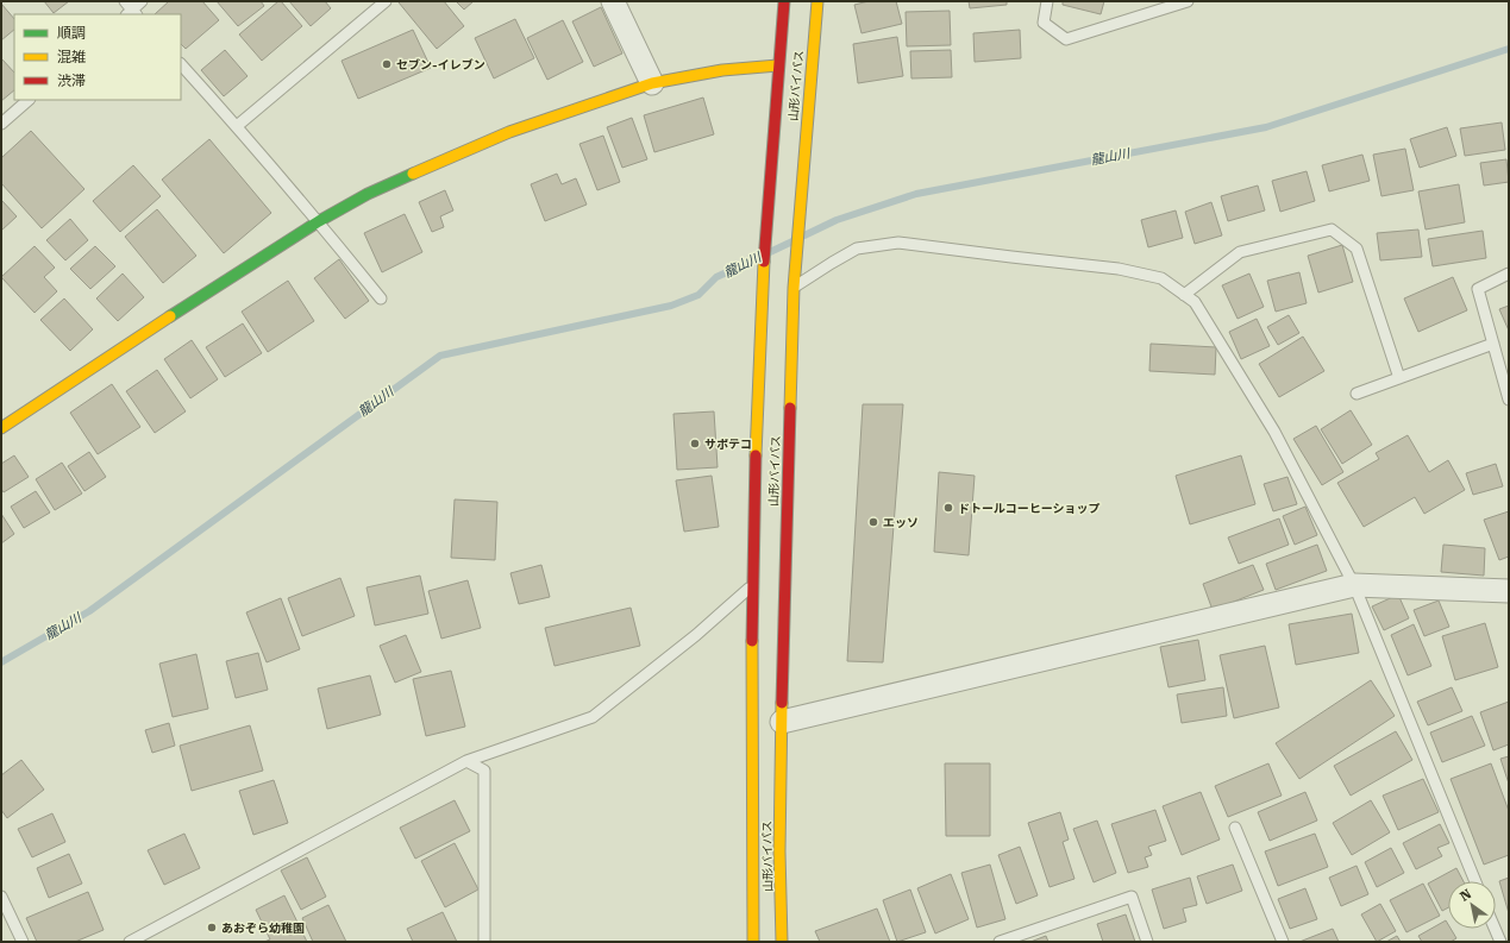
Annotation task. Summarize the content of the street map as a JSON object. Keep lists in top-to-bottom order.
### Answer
{
  "streets": {
    "main road": ["山形バイパス"]
  },
  "water": ["龍山川"],
  "places": [
    "セブン-イレブン",
    "サポテコ",
    "ドトールコーヒーショップ",
    "エッソ",
    "あおぞら幼稚園"
  ],
  "legend": ["順調", "混雑", "渋滞"],
  "north": "top left"
}
